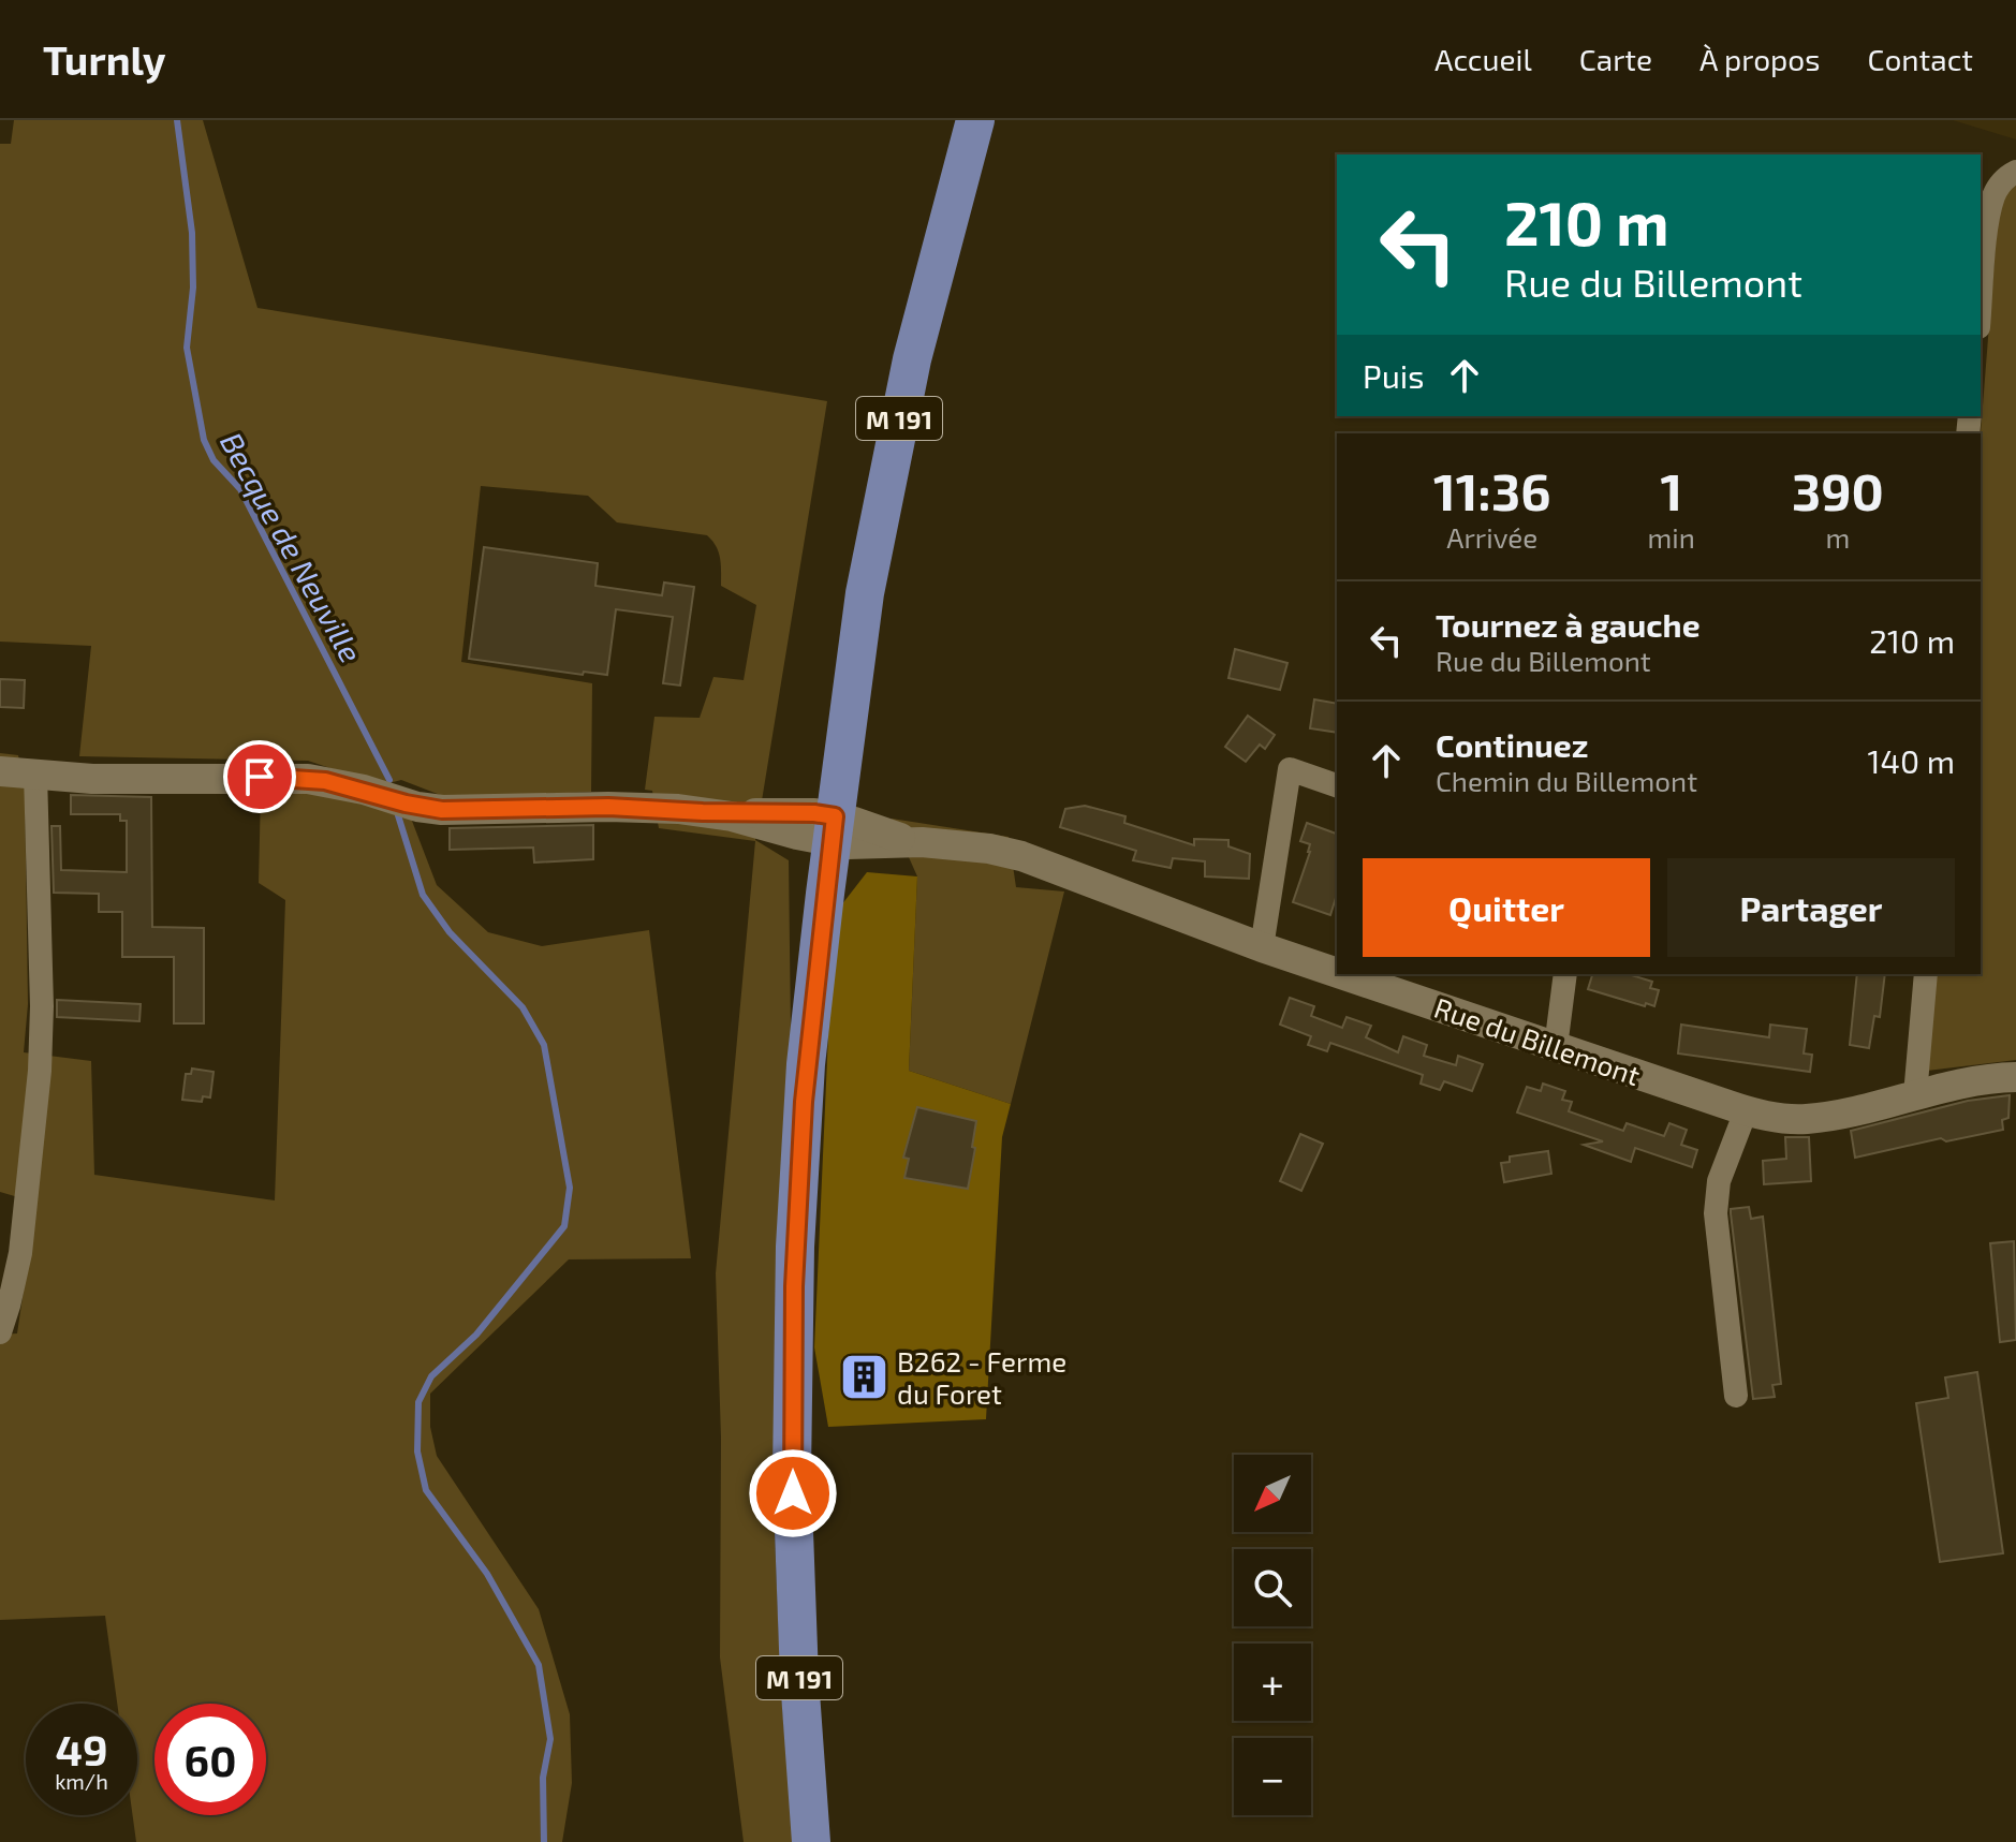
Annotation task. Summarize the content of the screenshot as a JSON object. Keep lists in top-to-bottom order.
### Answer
{
  "streets": {
    "main road": ["M 191"],
    "street": ["Rue du Billemont"]
  },
  "crossings": [
    ["M 191", "Rue du Billemont"]
  ],
  "water": ["Becque de Neuville"],
  "places": {
    "building": ["B262 - Ferme du Foret"]
  },
  "north": "bottom left",
  "page": {
    "header": "Turnly",
    "nav": [
      "Accueil",
      "Carte",
      "À propos",
      "Contact"
    ],
    "turn": ["210 m", "Rue du Billemont"],
    "then": "Puis",
    "eta": [
      "11:36",
      "Arrivée",
      "1",
      "min",
      "390",
      "m"
    ],
    "list": [
      {
        "name": "Tournez à gauche",
        "note": "Rue du Billemont",
        "value": "210 m"
      },
      {
        "name": "Continuez",
        "note": "Chemin du Billemont",
        "value": "140 m"
      }
    ],
    "buttons": ["Quitter", "Partager"],
    "map_buttons": ["+", "−"],
    "speed": "49 km/h",
    "limit": "60"
  }
}
